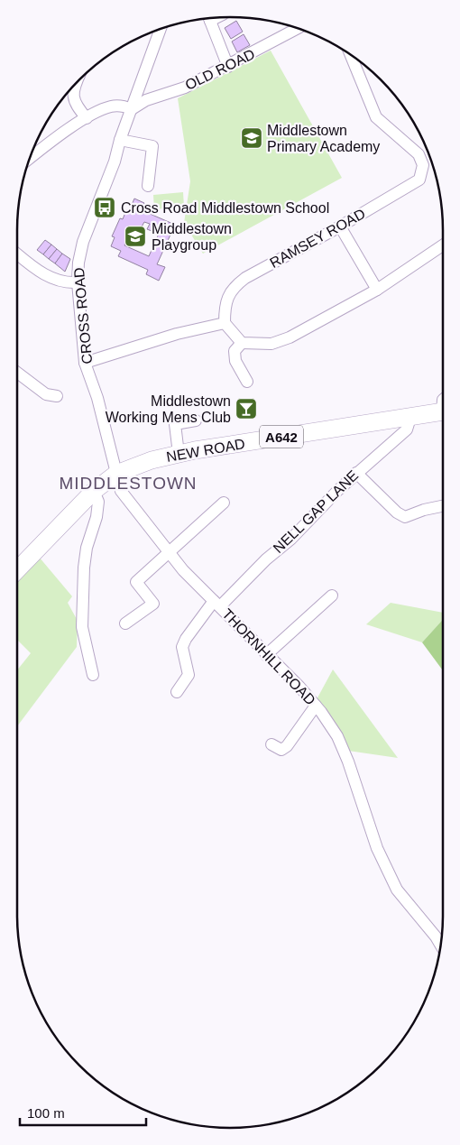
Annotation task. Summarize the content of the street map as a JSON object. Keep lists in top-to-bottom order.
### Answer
{
  "streets": {
    "highway": ["A642", "NEW ROAD"],
    "street": [
      "OLD ROAD",
      "RAMSEY ROAD",
      "CROSS ROAD",
      "NELL GAP LANE",
      "THORNHILL ROAD"
    ]
  },
  "crossings": [
    ["OLD ROAD", "CROSS ROAD"],
    ["CROSS ROAD", "NEW ROAD"],
    ["CROSS ROAD", "THORNHILL ROAD"],
    ["NEW ROAD", "NELL GAP LANE"],
    ["NEW ROAD", "THORNHILL ROAD"],
    ["NELL GAP LANE", "THORNHILL ROAD"]
  ],
  "districts": ["MIDDLESTOWN"],
  "places": {
    "school or university": ["Middlestown Primary Academy", "Middlestown Playgroup"],
    "bus stop": ["Cross Road Middlestown School"],
    "bar": ["Middlestown Working Mens Club"]
  },
  "scale_bar": "100 m"
}
